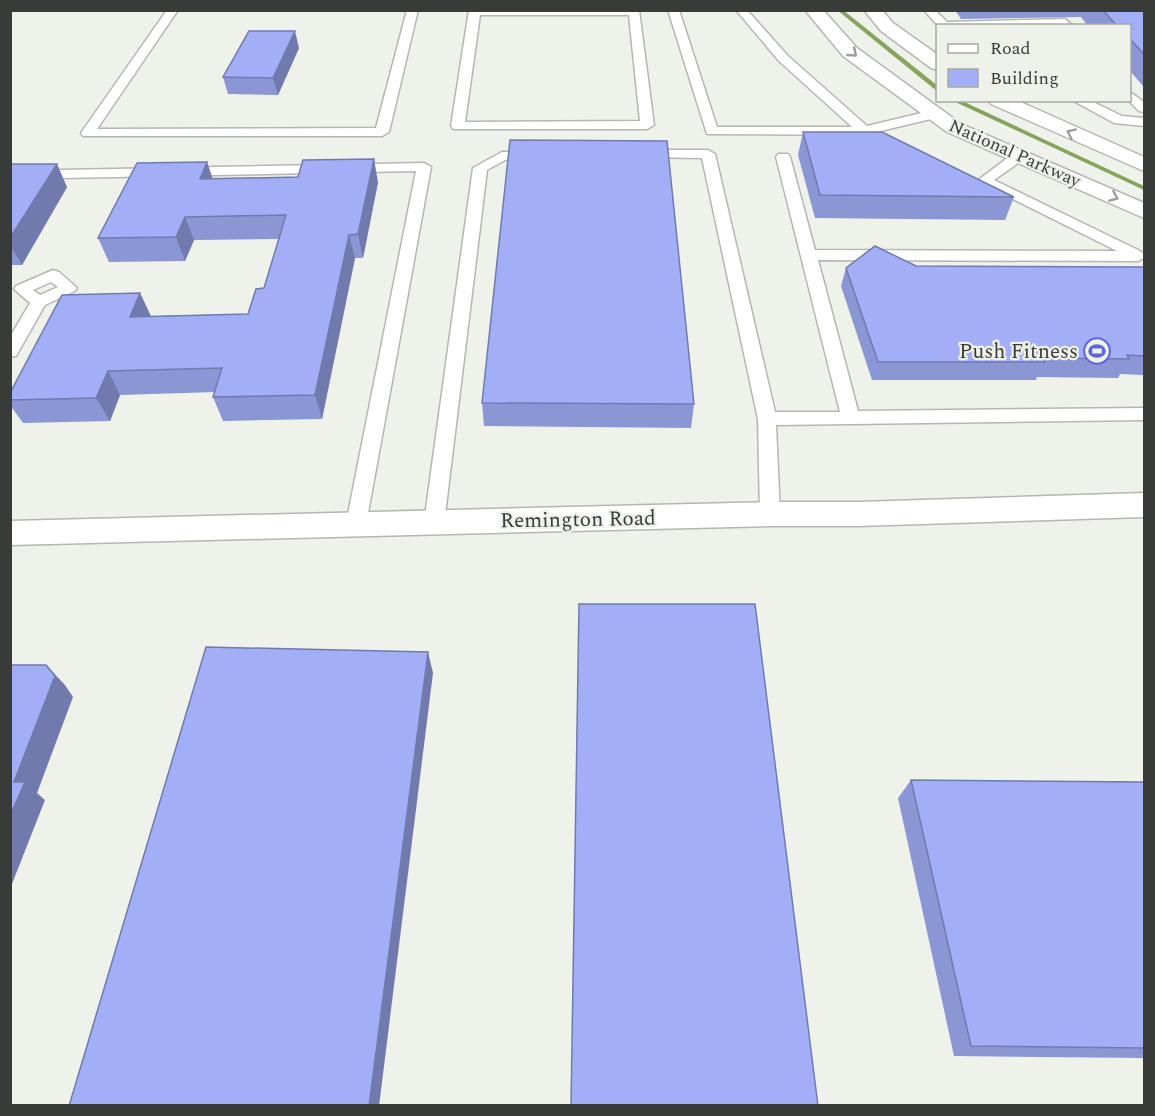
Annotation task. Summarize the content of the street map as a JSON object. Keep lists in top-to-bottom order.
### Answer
{
  "streets": {
    "street": ["National Parkway", "Remington Road"]
  },
  "places": {
    "sports": ["Push Fitness"]
  },
  "legend": ["Road", "Building"]
}
